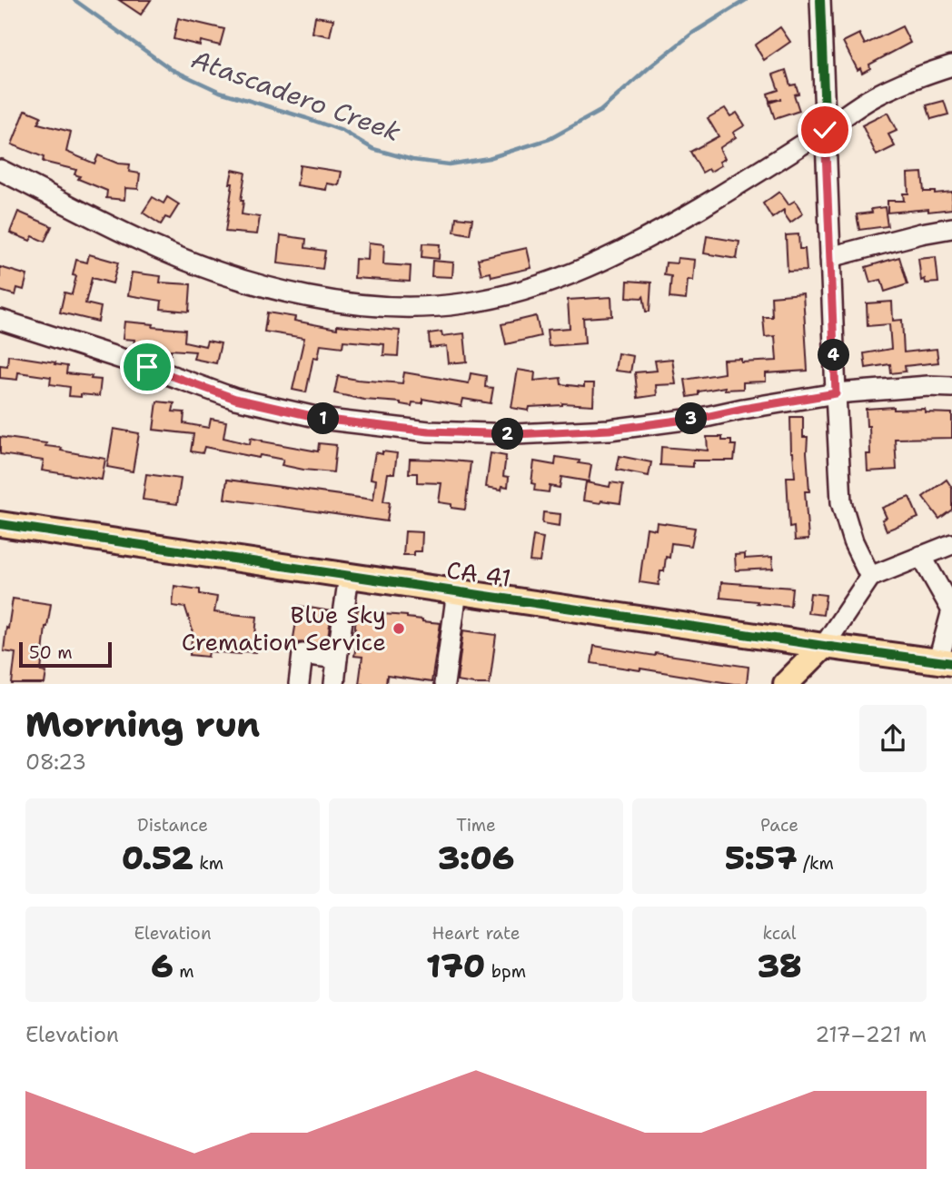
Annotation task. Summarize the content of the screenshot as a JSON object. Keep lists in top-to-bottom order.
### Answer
{
  "streets": {
    "main road": ["CA 41"]
  },
  "water": ["Atascadero Creek"],
  "places": ["Blue Sky Cremation Service"],
  "scale_bar": "50 m",
  "page": {
    "pins": [
      "4",
      "1",
      "3",
      "2"
    ],
    "scale": "50 m",
    "heading": ["Morning run", "08:23"],
    "stats": [
      ["Distance", "0.52 km"],
      ["Time", "3:06"],
      ["Pace", "5:57 /km"],
      ["Elevation", "6 m"],
      ["Heart rate", "170 bpm"],
      ["kcal", "38"]
    ],
    "chart": ["Elevation", "217–221 m"]
  }
}
